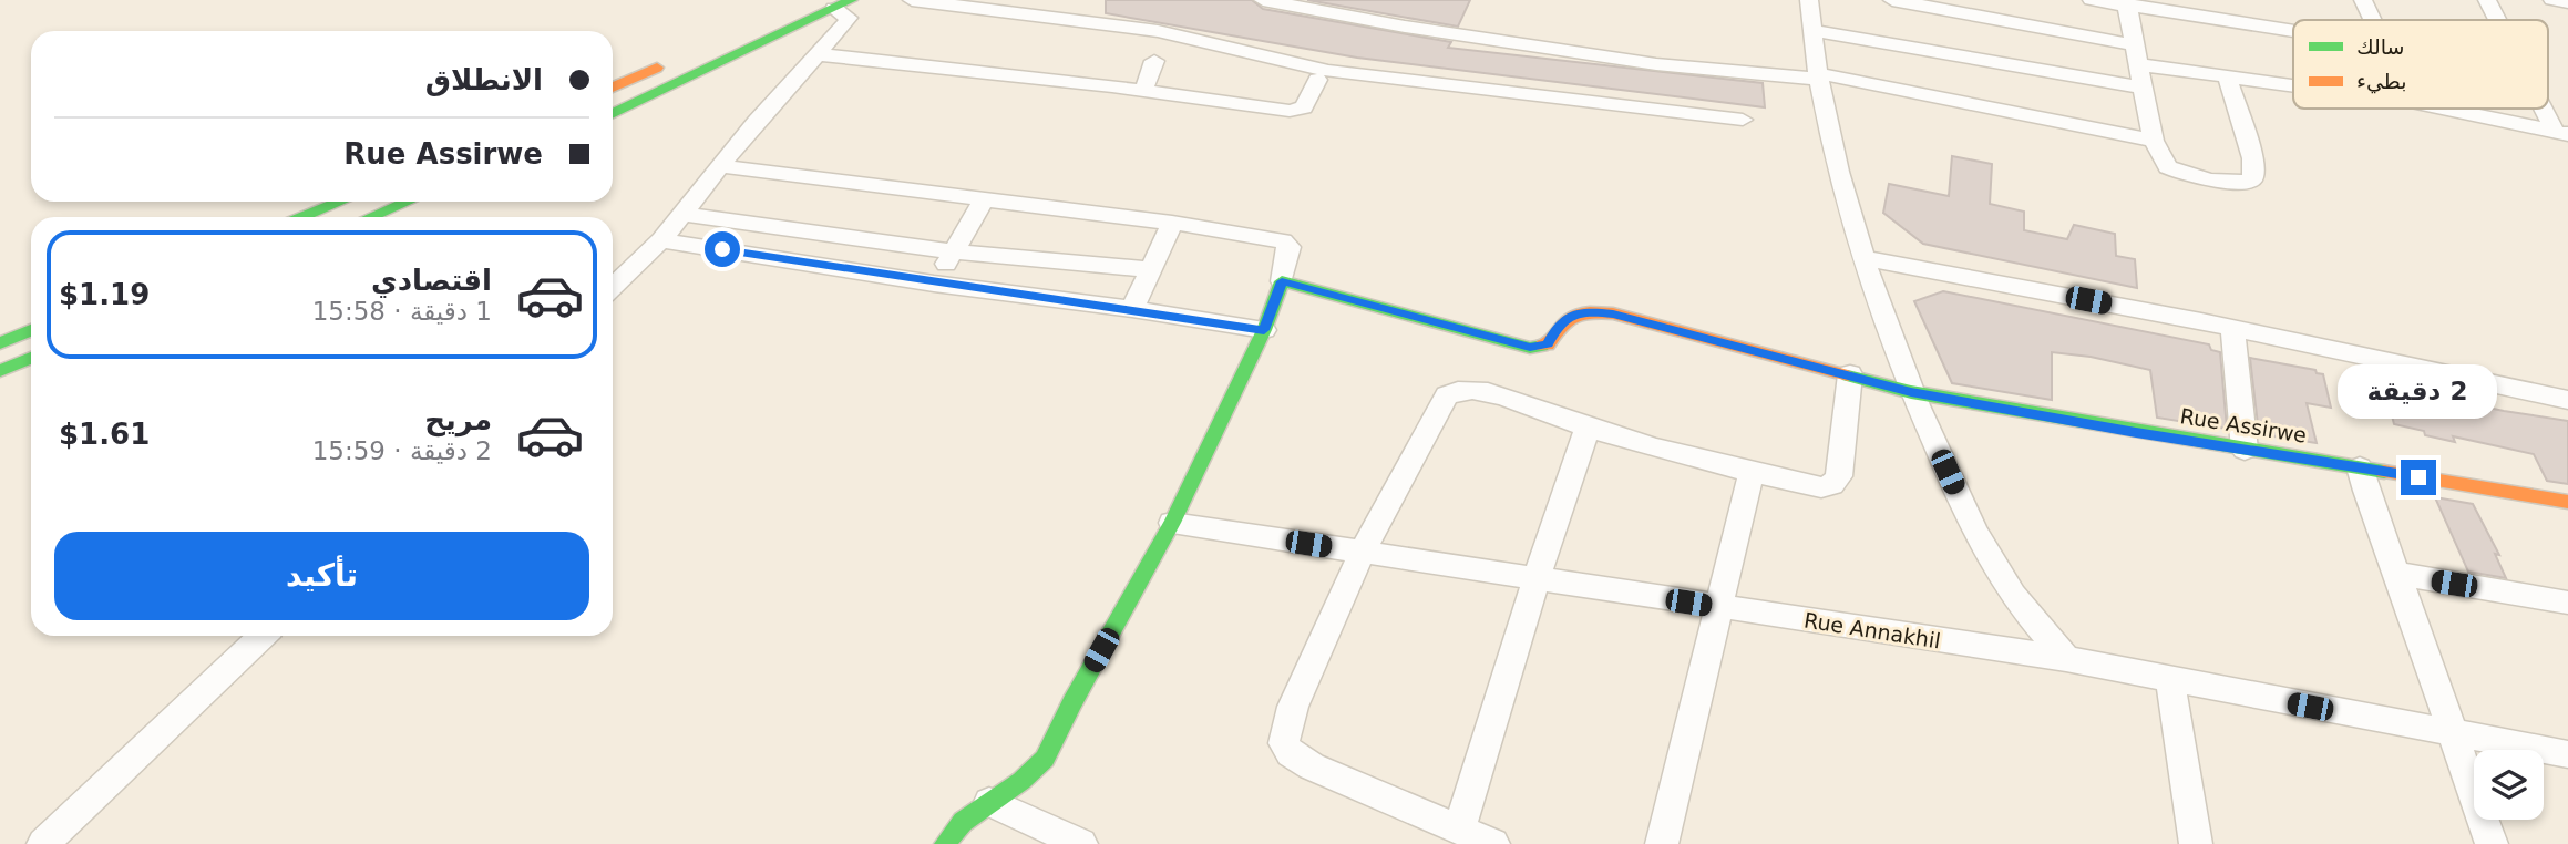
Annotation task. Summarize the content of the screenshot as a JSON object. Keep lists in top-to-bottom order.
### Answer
{
  "streets": {
    "street": ["Rue Assirwe", "Rue Annakhil"]
  },
  "legend": ["سالك", "بطيء"],
  "page": {
    "banner": ["الانطلاق", "Rue Assirwe"],
    "list": [
      {
        "name": "اقتصادي",
        "note": "1 دقيقة · 15:58",
        "value": "$1.19"
      },
      {
        "name": "مريح",
        "note": "2 دقيقة · 15:59",
        "value": "$1.61"
      }
    ],
    "bubble": "2 دقيقة",
    "buttons": "تأكيد"
  }
}
